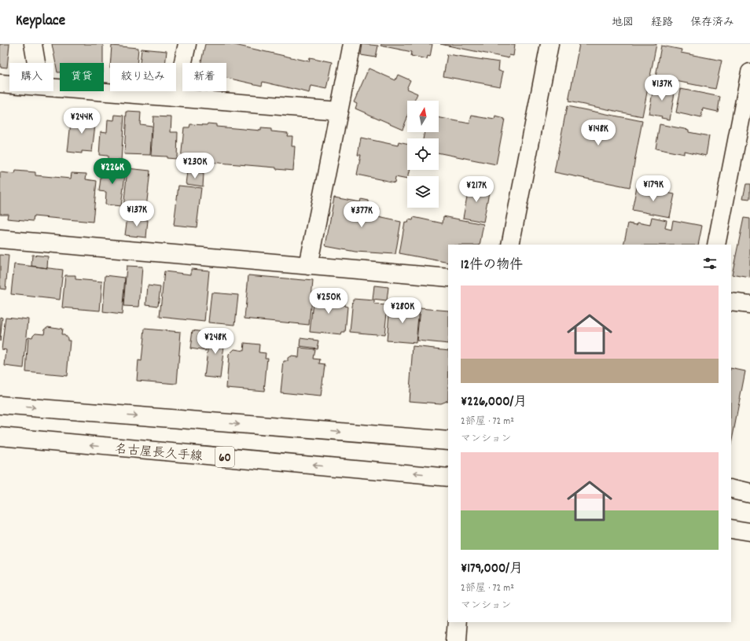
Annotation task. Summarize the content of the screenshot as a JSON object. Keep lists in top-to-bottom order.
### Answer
{
  "streets": {
    "street": ["名古屋長久手線", "60"]
  },
  "north": "top",
  "page": {
    "header": "Keyplace",
    "nav": ["地図", "経路", "保存済み"],
    "chip": [
      "購入",
      "賃貸",
      "絞り込み",
      "新着"
    ],
    "price": [
      "¥137K",
      "¥244K",
      "¥148K",
      "¥230K",
      "¥226K",
      "¥179K",
      "¥217K",
      "¥137K",
      "¥377K",
      "¥250K",
      "¥280K",
      "¥248K"
    ],
    "heading": "12件の物件",
    "list": [
      {
        "name": "¥226,000/月",
        "note": "2部屋 · 72 m² · マンション"
      },
      {
        "name": "¥179,000/月",
        "note": "2部屋 · 72 m² · マンション"
      }
    ]
  }
}
